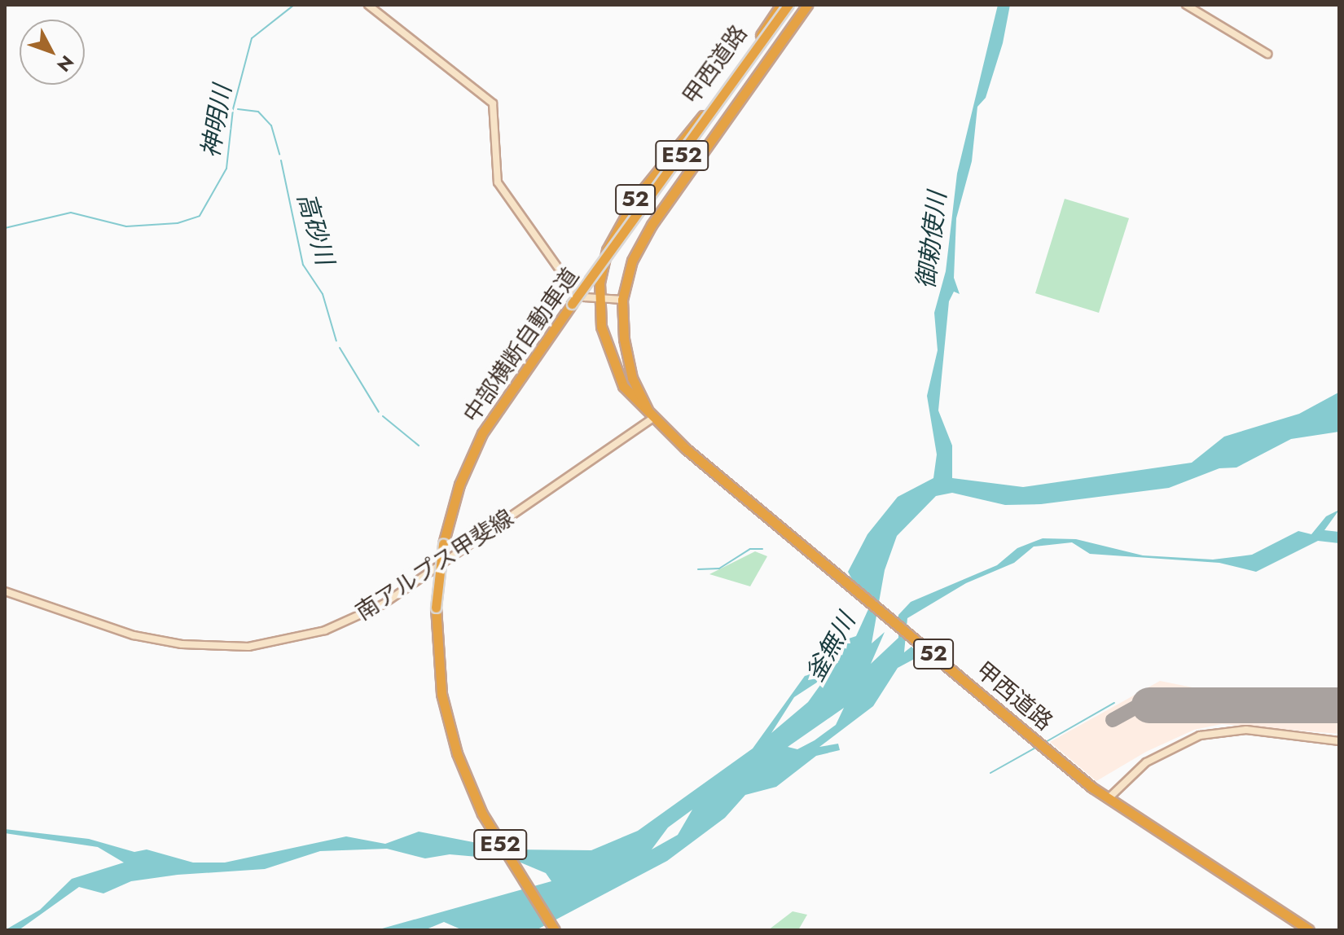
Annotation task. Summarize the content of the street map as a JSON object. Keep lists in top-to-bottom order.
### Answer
{
  "streets": {
    "highway": [
      "甲西道路",
      "E52",
      "52",
      "中部横断自動車道"
    ],
    "street": ["南アルプス甲斐線"]
  },
  "crossings": [
    ["甲西道路", "南アルプス甲斐線"]
  ],
  "water": [
    "神明川",
    "高砂川",
    "御勅使川",
    "釜無川"
  ],
  "north": "bottom right"
}
